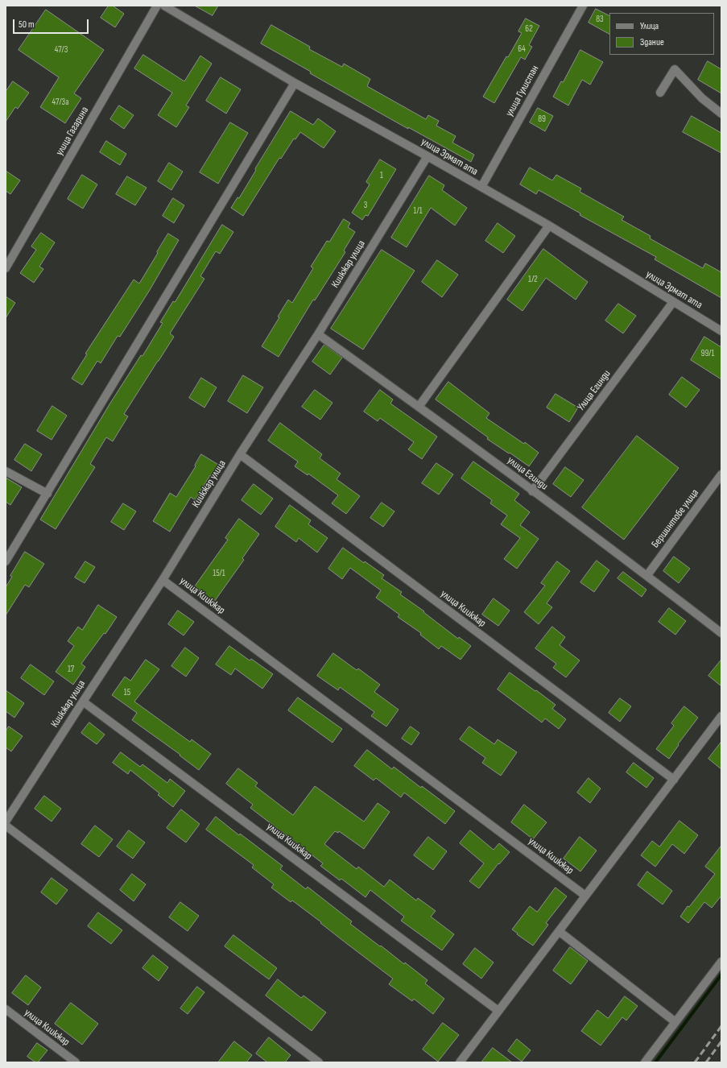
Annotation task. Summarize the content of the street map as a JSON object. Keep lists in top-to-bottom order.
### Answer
{
  "streets": {
    "street": [
      "улица Гулистан",
      "улица Гагарина",
      "улица Эрмат ата",
      "Киикжар улица",
      "Улица Егинди",
      "улица Егинди",
      "Бершинтобе улица",
      "улица Киикжар"
    ]
  },
  "crossings": [
    ["улица Гулистан", "улица Эрмат ата"],
    ["улица Эрмат ата", "Киикжар улица"],
    ["улица Эрмат ата", "Улица Егинди"],
    ["Киикжар улица", "улица Егинди"],
    ["Киикжар улица", "улица Киикжар"],
    ["Улица Егинди", "улица Егинди"],
    ["улица Егинди", "Бершинтобе улица"]
  ],
  "house_numbers": [
    "83",
    "62",
    "64",
    "47/3",
    "47/3а",
    "89",
    "1",
    "3",
    "1/1",
    "1/2",
    "99/1",
    "15/1",
    "17",
    "15"
  ],
  "legend": ["Улица", "Здание"],
  "scale_bar": "50 m"
}
